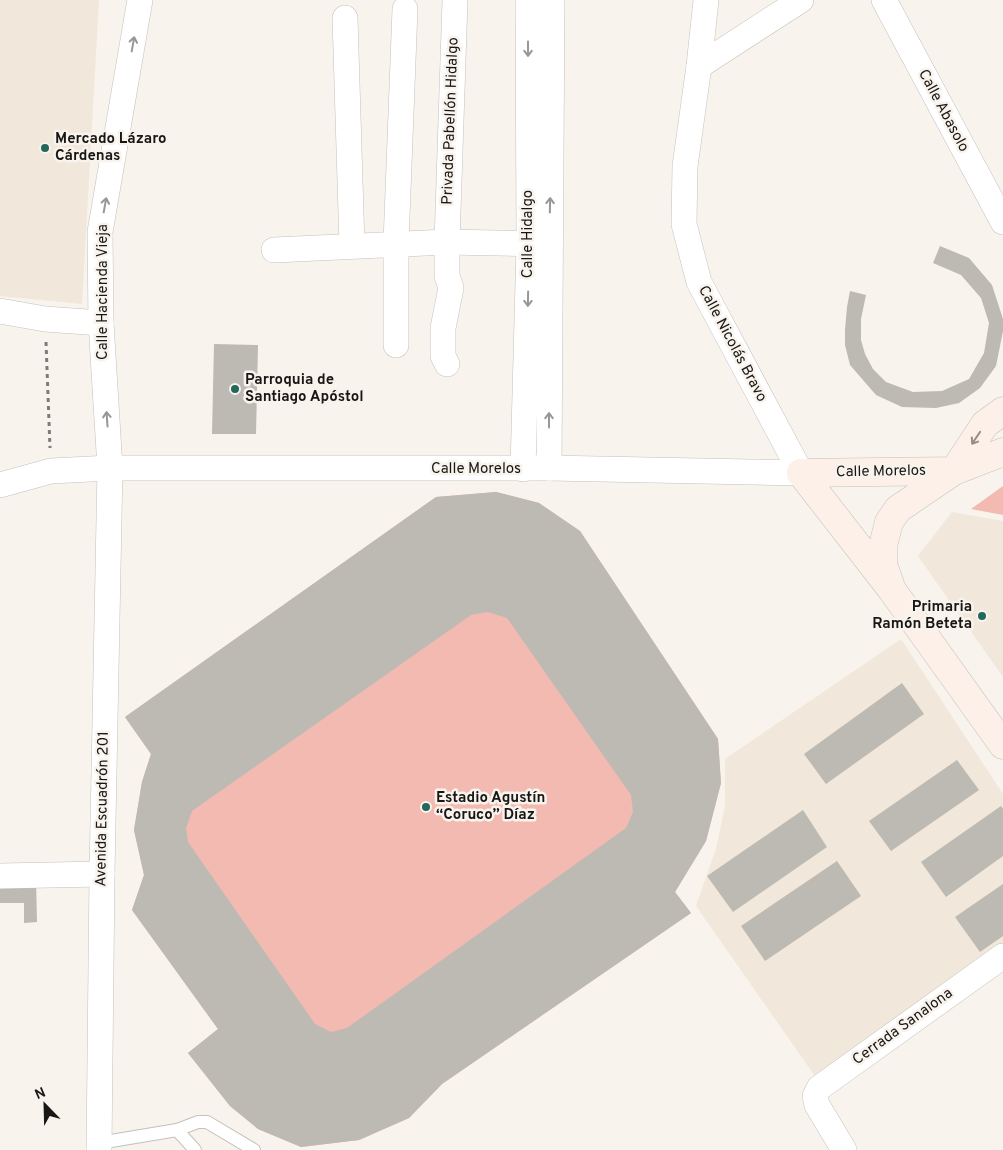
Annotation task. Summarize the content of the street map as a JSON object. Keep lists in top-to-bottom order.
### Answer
{
  "streets": {
    "main road": ["Calle Morelos"],
    "street": [
      "Calle Abasolo",
      "Privada Pabellón Hidalgo",
      "Calle Hidalgo",
      "Calle Hacienda Vieja",
      "Calle Nicolás Bravo",
      "Avenida Escuadrón 201",
      "Cerrada Sanalona"
    ]
  },
  "crossings": [
    ["Calle Hidalgo", "Calle Morelos"],
    ["Calle Hacienda Vieja", "Calle Morelos"],
    ["Calle Hacienda Vieja", "Avenida Escuadrón 201"],
    ["Calle Nicolás Bravo", "Calle Morelos"],
    ["Calle Morelos", "Avenida Escuadrón 201"]
  ],
  "one_way": ["Calle Hacienda Vieja"],
  "places": [
    "Mercado Lázaro Cárdenas",
    "Parroquia de Santiago Apóstol",
    "Primaria Ramón Beteta",
    "Estadio Agustín “Coruco” Díaz"
  ],
  "north": "top left"
}
